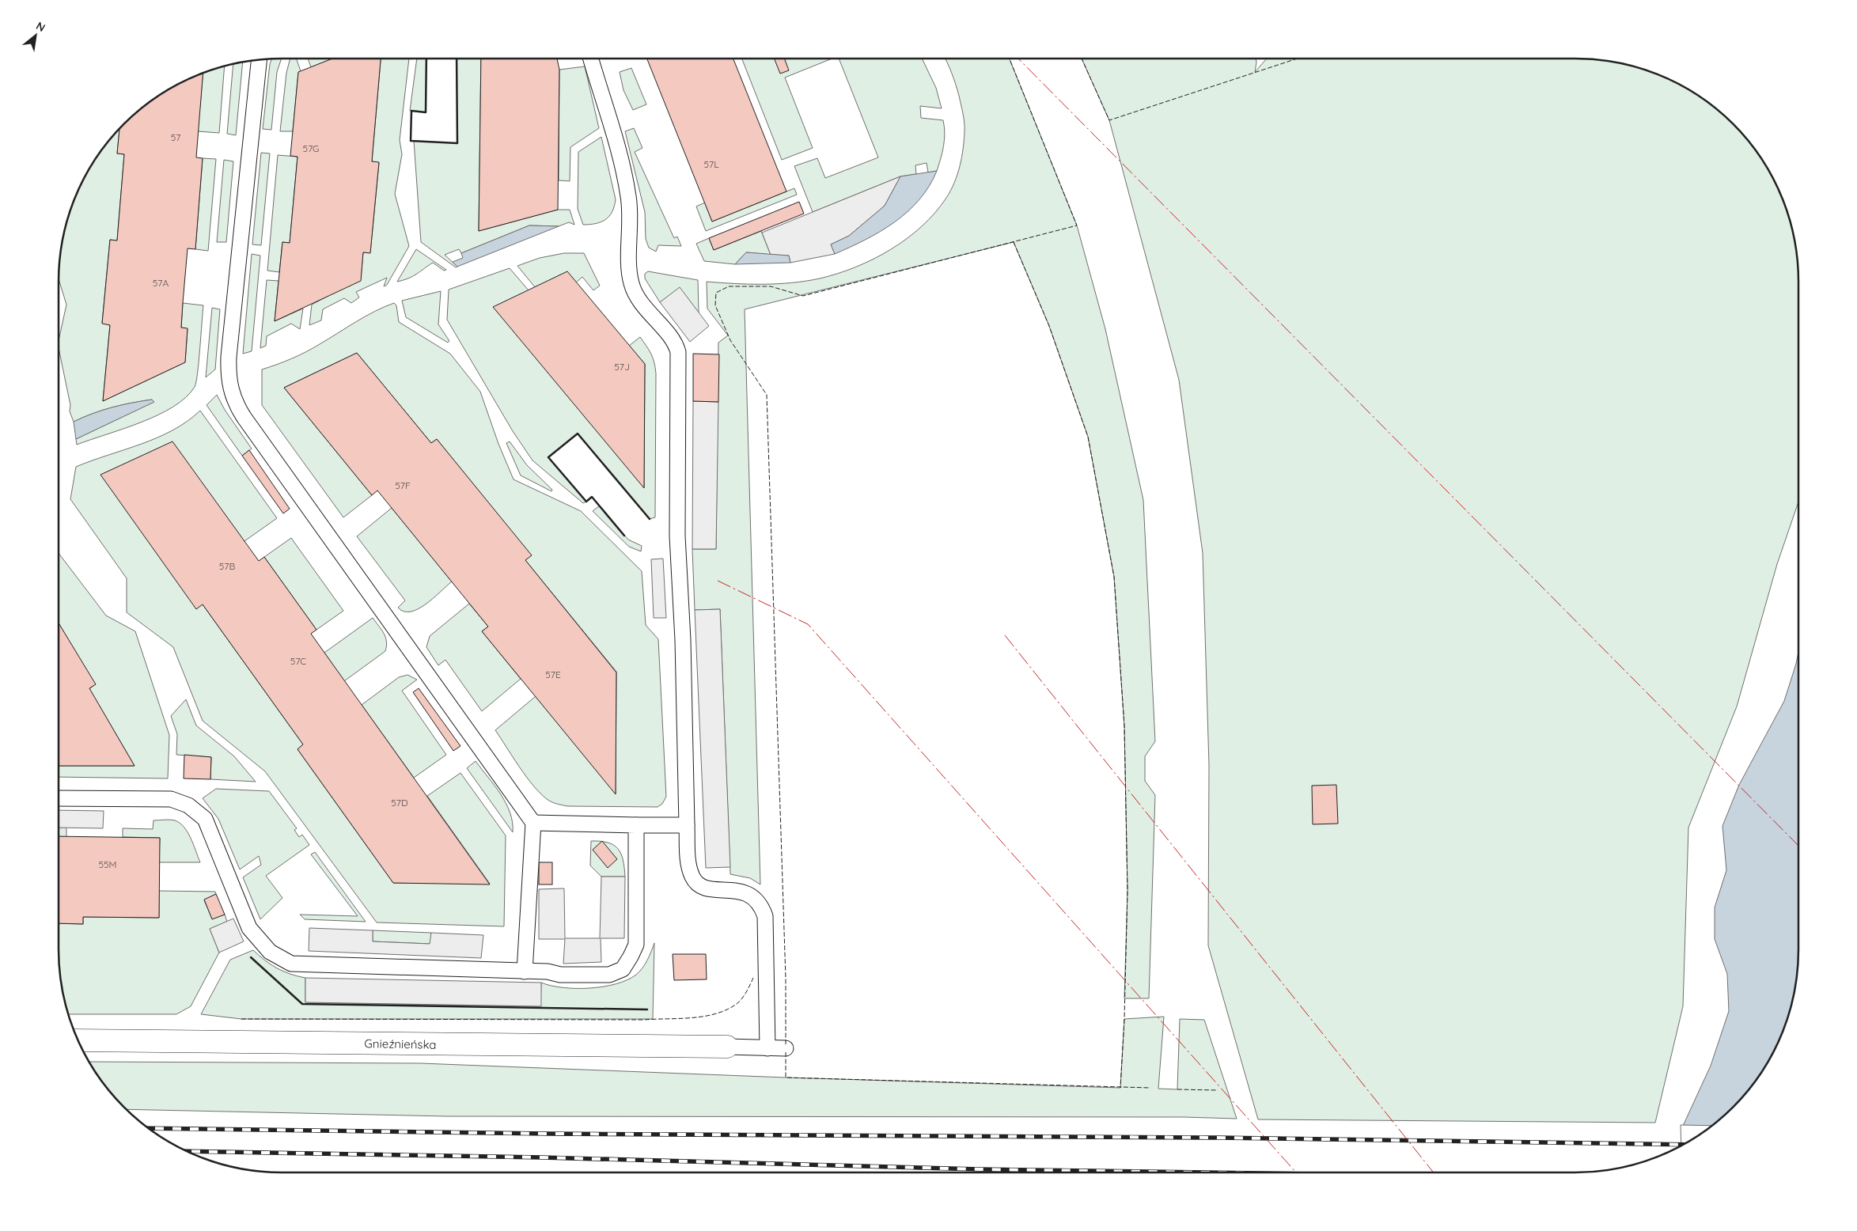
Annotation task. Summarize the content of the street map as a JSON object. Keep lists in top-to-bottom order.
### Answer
{
  "streets": {
    "street": ["Gnieźnieńska"]
  },
  "house_numbers": [
    "57",
    "57G",
    "57L",
    "57A",
    "57J",
    "57F",
    "57B",
    "57C",
    "57E",
    "57D",
    "55M"
  ],
  "north": "top right"
}
